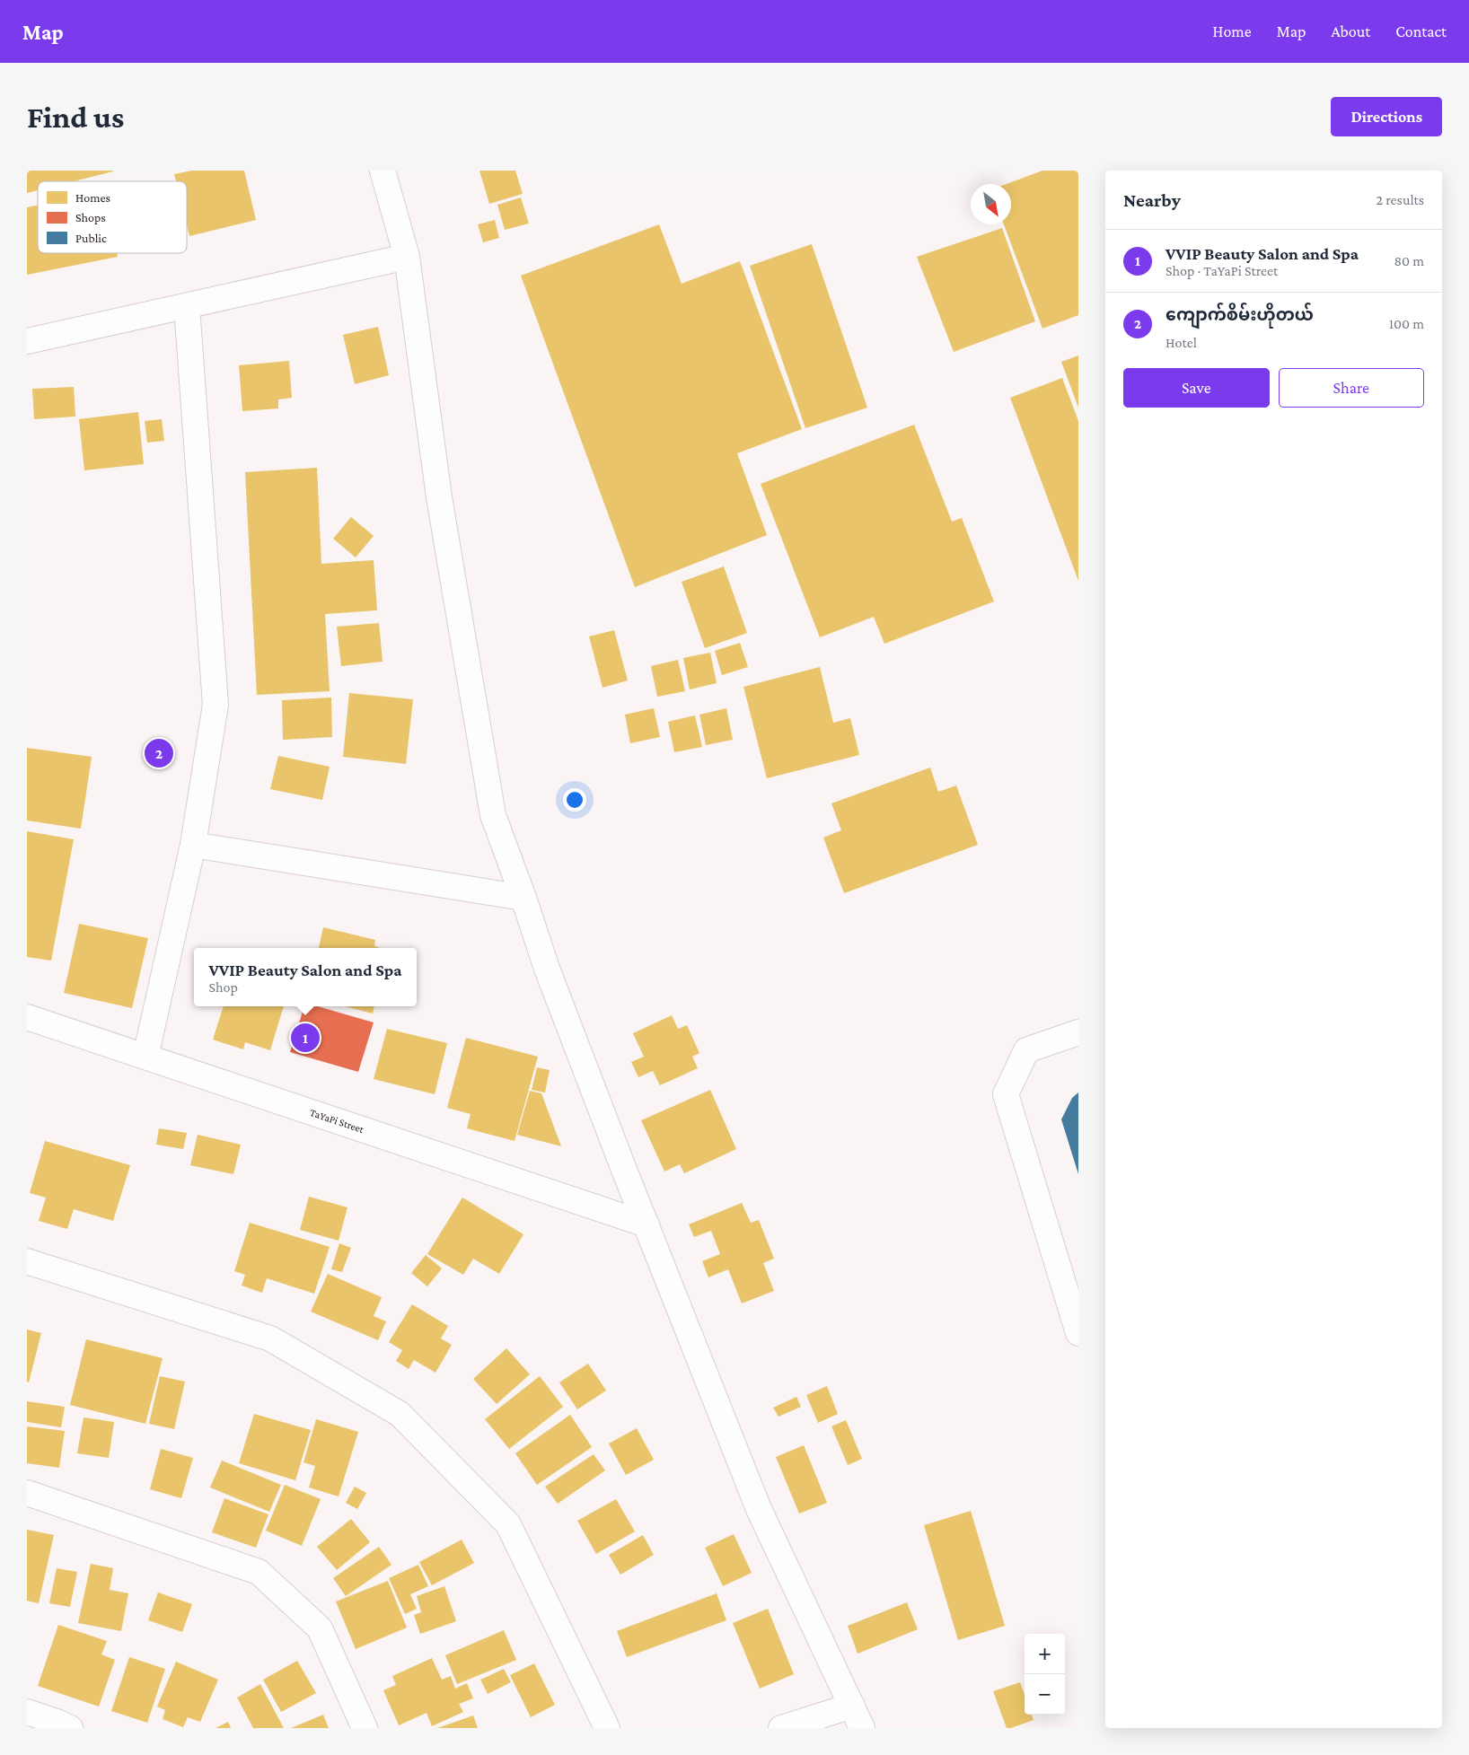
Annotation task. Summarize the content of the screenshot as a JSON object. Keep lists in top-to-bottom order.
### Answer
{
  "streets": {
    "street": ["TaYaPi Street"]
  },
  "legend": ["Homes", "Shops", "Public"],
  "north": "bottom right",
  "page": {
    "header": "Map",
    "nav": [
      "Home",
      "Map",
      "About",
      "Contact"
    ],
    "buttons": [
      "Directions",
      ["Save", "Share"]
    ],
    "title": "Find us",
    "heading": ["Nearby", "2 results"],
    "list": [
      {
        "mark": "1",
        "name": "VVIP Beauty Salon and Spa",
        "note": "Shop · TaYaPi Street",
        "value": "80 m"
      },
      {
        "mark": "2",
        "name": "ကျောက်စိမ်းဟိုတယ်",
        "note": "Hotel",
        "value": "100 m"
      }
    ],
    "pins": ["2", "1"],
    "popup": ["VVIP Beauty Salon and Spa", "Shop"],
    "map_buttons": ["+", "−"]
  }
}
